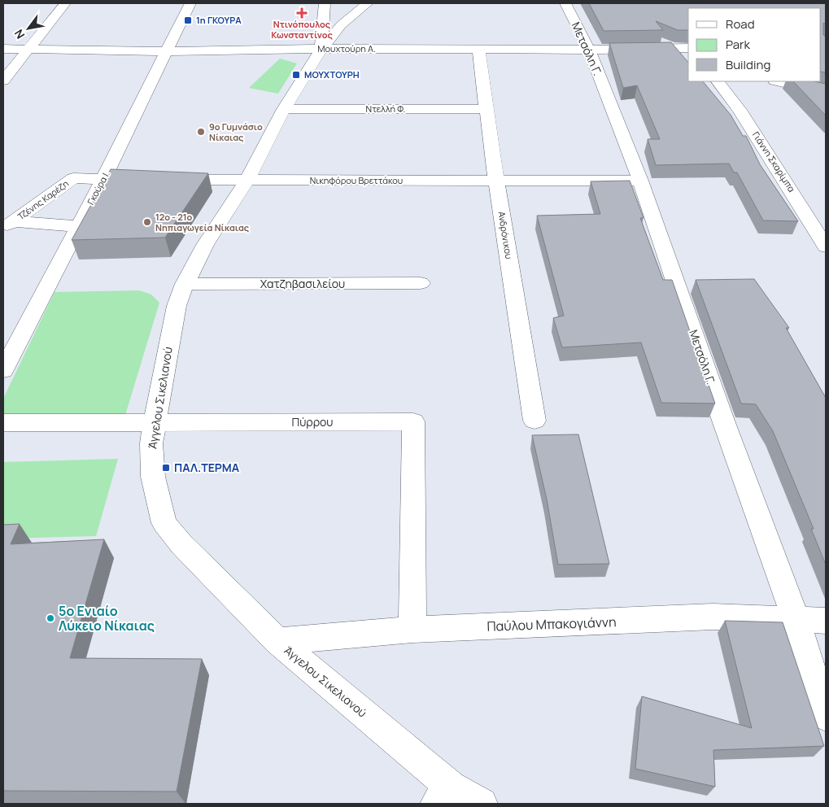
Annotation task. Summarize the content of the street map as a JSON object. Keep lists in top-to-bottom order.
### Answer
{
  "streets": {
    "street": [
      "Μουχτούρη Α.",
      "Μετσόλη Γ.",
      "Ντελλή Φ.",
      "Γιάννη Σκαρίμπα",
      "Νικηφόρου Βρεττάκου",
      "Γκούρα Ι.",
      "Τζένης Καρέζη",
      "Ανδρόνικου",
      "Χατζηβασιλείου",
      "Άγγελου Σικελιανού",
      "Πύρρου",
      "Παύλου Μπακογιάννη"
    ]
  },
  "crossings": [
    ["Μουχτούρη Α.", "Μετσόλη Γ."],
    ["Μουχτούρη Α.", "Γκούρα Ι."],
    ["Μουχτούρη Α.", "Ανδρόνικου"],
    ["Μουχτούρη Α.", "Άγγελου Σικελιανού"],
    ["Μετσόλη Γ.", "Νικηφόρου Βρεττάκου"],
    ["Μετσόλη Γ.", "Παύλου Μπακογιάννη"],
    ["Ντελλή Φ.", "Ανδρόνικου"],
    ["Ντελλή Φ.", "Άγγελου Σικελιανού"],
    ["Νικηφόρου Βρεττάκου", "Γκούρα Ι."],
    ["Νικηφόρου Βρεττάκου", "Τζένης Καρέζη"],
    ["Νικηφόρου Βρεττάκου", "Ανδρόνικου"],
    ["Νικηφόρου Βρεττάκου", "Άγγελου Σικελιανού"],
    ["Γκούρα Ι.", "Τζένης Καρέζη"],
    ["Χατζηβασιλείου", "Άγγελου Σικελιανού"],
    ["Άγγελου Σικελιανού", "Πύρρου"],
    ["Άγγελου Σικελιανού", "Παύλου Μπακογιάννη"],
    ["Πύρρου", "Παύλου Μπακογιάννη"]
  ],
  "places": {
    "health": ["Ντινόπουλος Κωνσταντίνος"],
    "transit": ["1η ΓΚΟΥΡΑ", "ΜΟΥΧΤΟΥΡΗ", "ΠΑΛ.ΤΕΡΜΑ"],
    "other": ["9ο Γυμνάσιο Νίκαιας", "12ο - 21ο Νηπιαγωγεία Νίκαιας", "5ο Ενιαίο Λύκειο Νίκαιας"]
  },
  "legend": ["Road", "Park", "Building"],
  "north": "bottom left"
}
